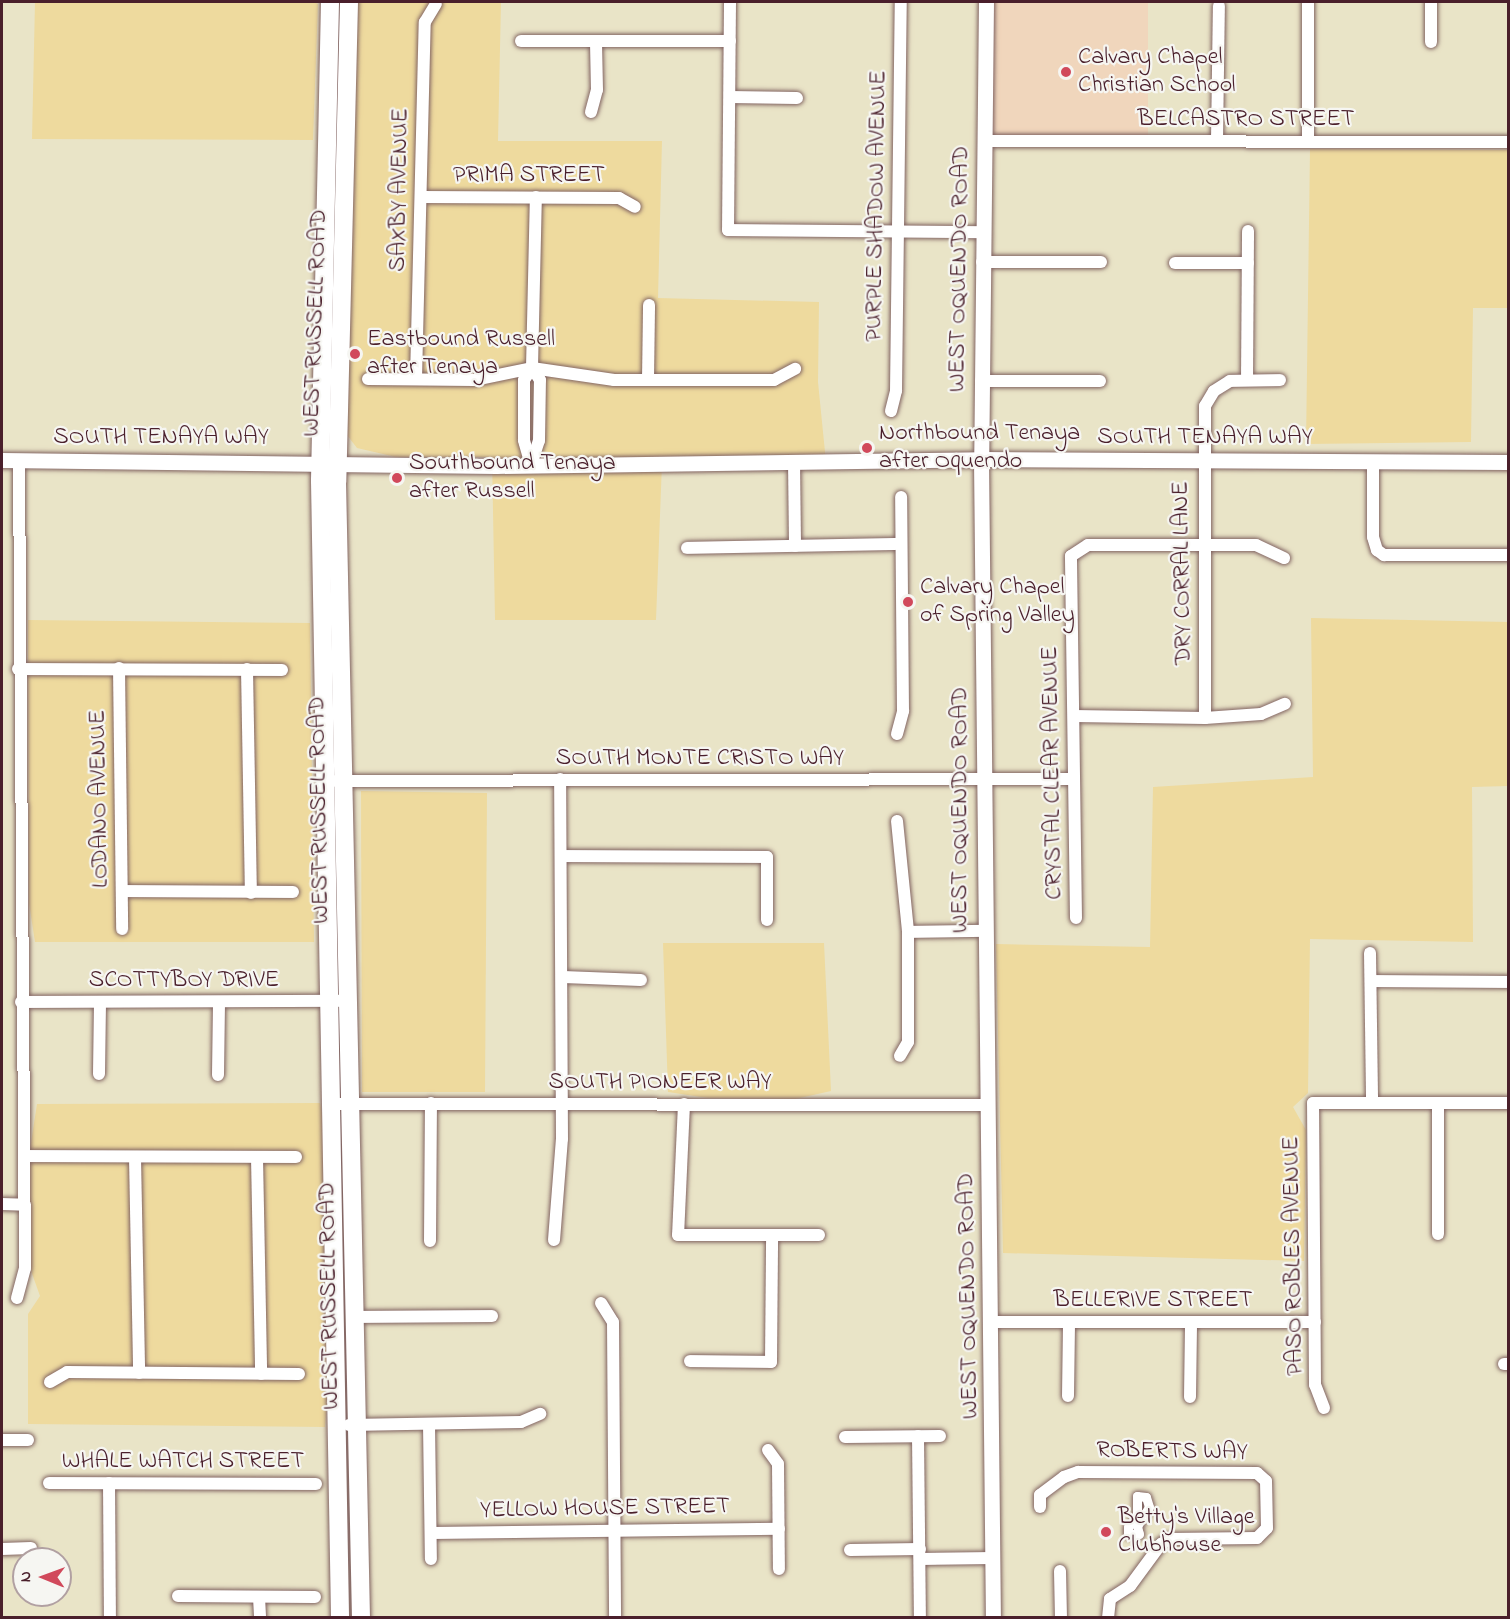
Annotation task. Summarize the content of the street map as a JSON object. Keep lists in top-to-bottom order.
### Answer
{
  "streets": {
    "main road": ["WEST RUSSELL ROAD"],
    "street": [
      "BELCASTRO STREET",
      "PRIMA STREET",
      "SAXBY AVENUE",
      "PURPLE SHADOW AVENUE",
      "WEST OQUENDO ROAD",
      "SOUTH TENAYA WAY",
      "DRY CORRAL LANE",
      "SOUTH MONTE CRISTO WAY",
      "CRYSTAL CLEAR AVENUE",
      "LODANO AVENUE",
      "SCOTTYBOY DRIVE",
      "SOUTH PIONEER WAY",
      "PASO ROBLES AVENUE",
      "BELLERIVE STREET",
      "ROBERTS WAY",
      "WHALE WATCH STREET",
      "YELLOW HOUSE STREET"
    ]
  },
  "crossings": [
    ["BELCASTRO STREET", "WEST OQUENDO ROAD"],
    ["PRIMA STREET", "SAXBY AVENUE"],
    ["WEST OQUENDO ROAD", "SOUTH TENAYA WAY"],
    ["WEST OQUENDO ROAD", "SOUTH MONTE CRISTO WAY"],
    ["WEST OQUENDO ROAD", "SOUTH PIONEER WAY"],
    ["WEST OQUENDO ROAD", "BELLERIVE STREET"],
    ["WEST RUSSELL ROAD", "SOUTH TENAYA WAY"],
    ["WEST RUSSELL ROAD", "SOUTH MONTE CRISTO WAY"],
    ["WEST RUSSELL ROAD", "SCOTTYBOY DRIVE"],
    ["WEST RUSSELL ROAD", "SOUTH PIONEER WAY"],
    ["SOUTH TENAYA WAY", "DRY CORRAL LANE"],
    ["DRY CORRAL LANE", "CRYSTAL CLEAR AVENUE"],
    ["SOUTH MONTE CRISTO WAY", "CRYSTAL CLEAR AVENUE"],
    ["PASO ROBLES AVENUE", "BELLERIVE STREET"]
  ],
  "places": [
    "Calvary Chapel Christian School",
    "Eastbound Russell after Tenaya",
    "Northbound Tenaya after Oquendo",
    "Southbound Tenaya after Russell",
    "Calvary Chapel of Spring Valley",
    "Betty's Village Clubhouse"
  ],
  "north": "left"
}
